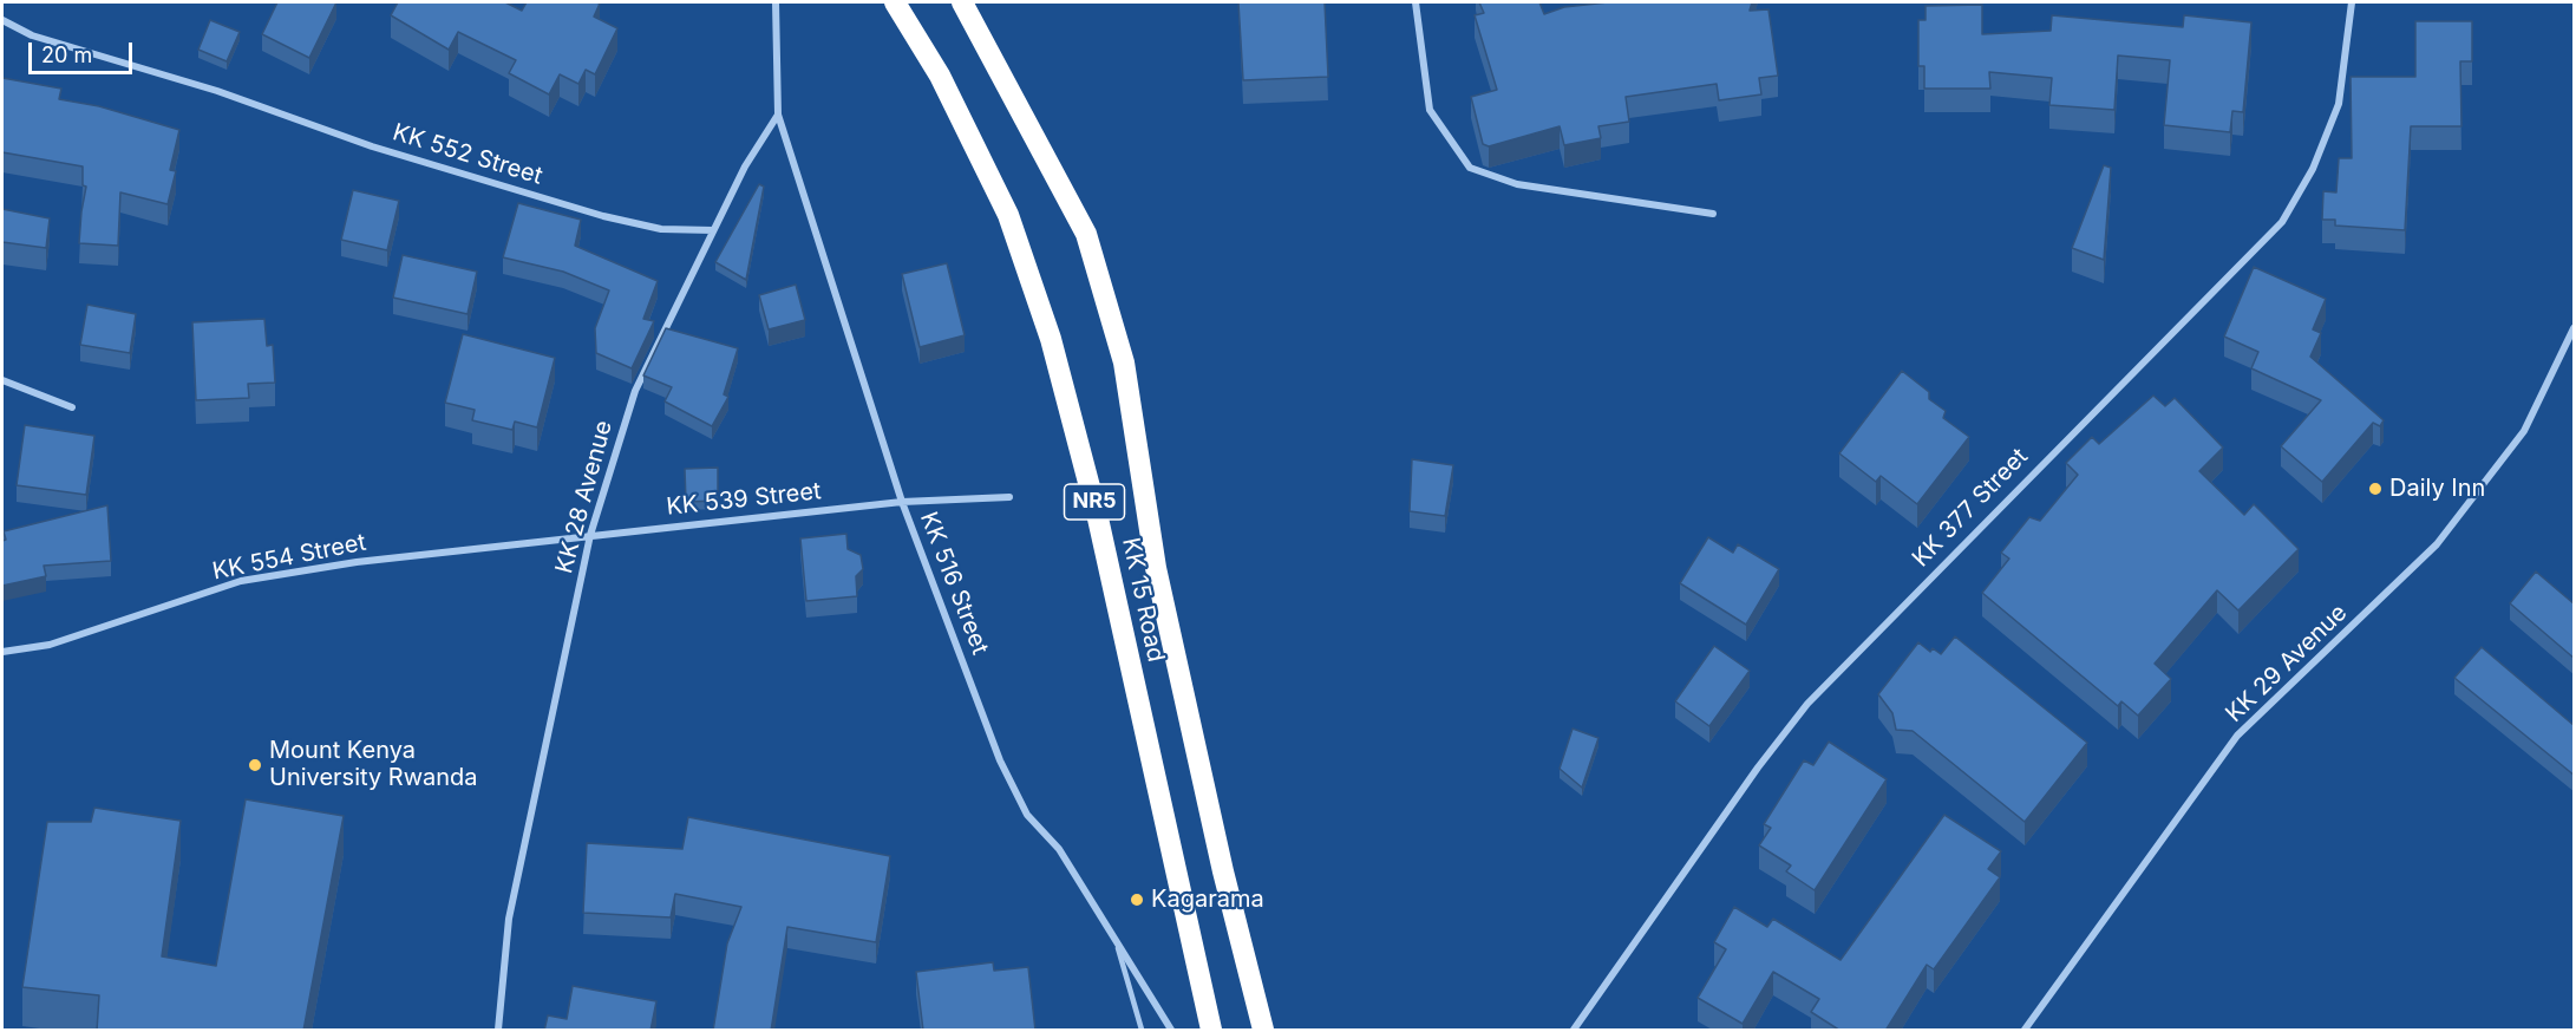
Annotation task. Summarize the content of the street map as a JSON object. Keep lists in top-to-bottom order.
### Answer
{
  "streets": {
    "highway": ["NR5", "KK 15 Road"],
    "street": [
      "KK 552 Street",
      "KK 28 Avenue",
      "KK 539 Street",
      "KK 377 Street",
      "KK 554 Street",
      "KK 516 Street",
      "KK 29 Avenue"
    ]
  },
  "crossings": [
    ["KK 552 Street", "KK 28 Avenue"],
    ["KK 28 Avenue", "KK 539 Street"],
    ["KK 28 Avenue", "KK 554 Street"],
    ["KK 28 Avenue", "KK 516 Street"],
    ["KK 539 Street", "KK 554 Street"],
    ["KK 539 Street", "KK 516 Street"]
  ],
  "places": ["Daily Inn", "Mount Kenya University Rwanda", "Kagarama"],
  "scale_bar": "20 m"
}
